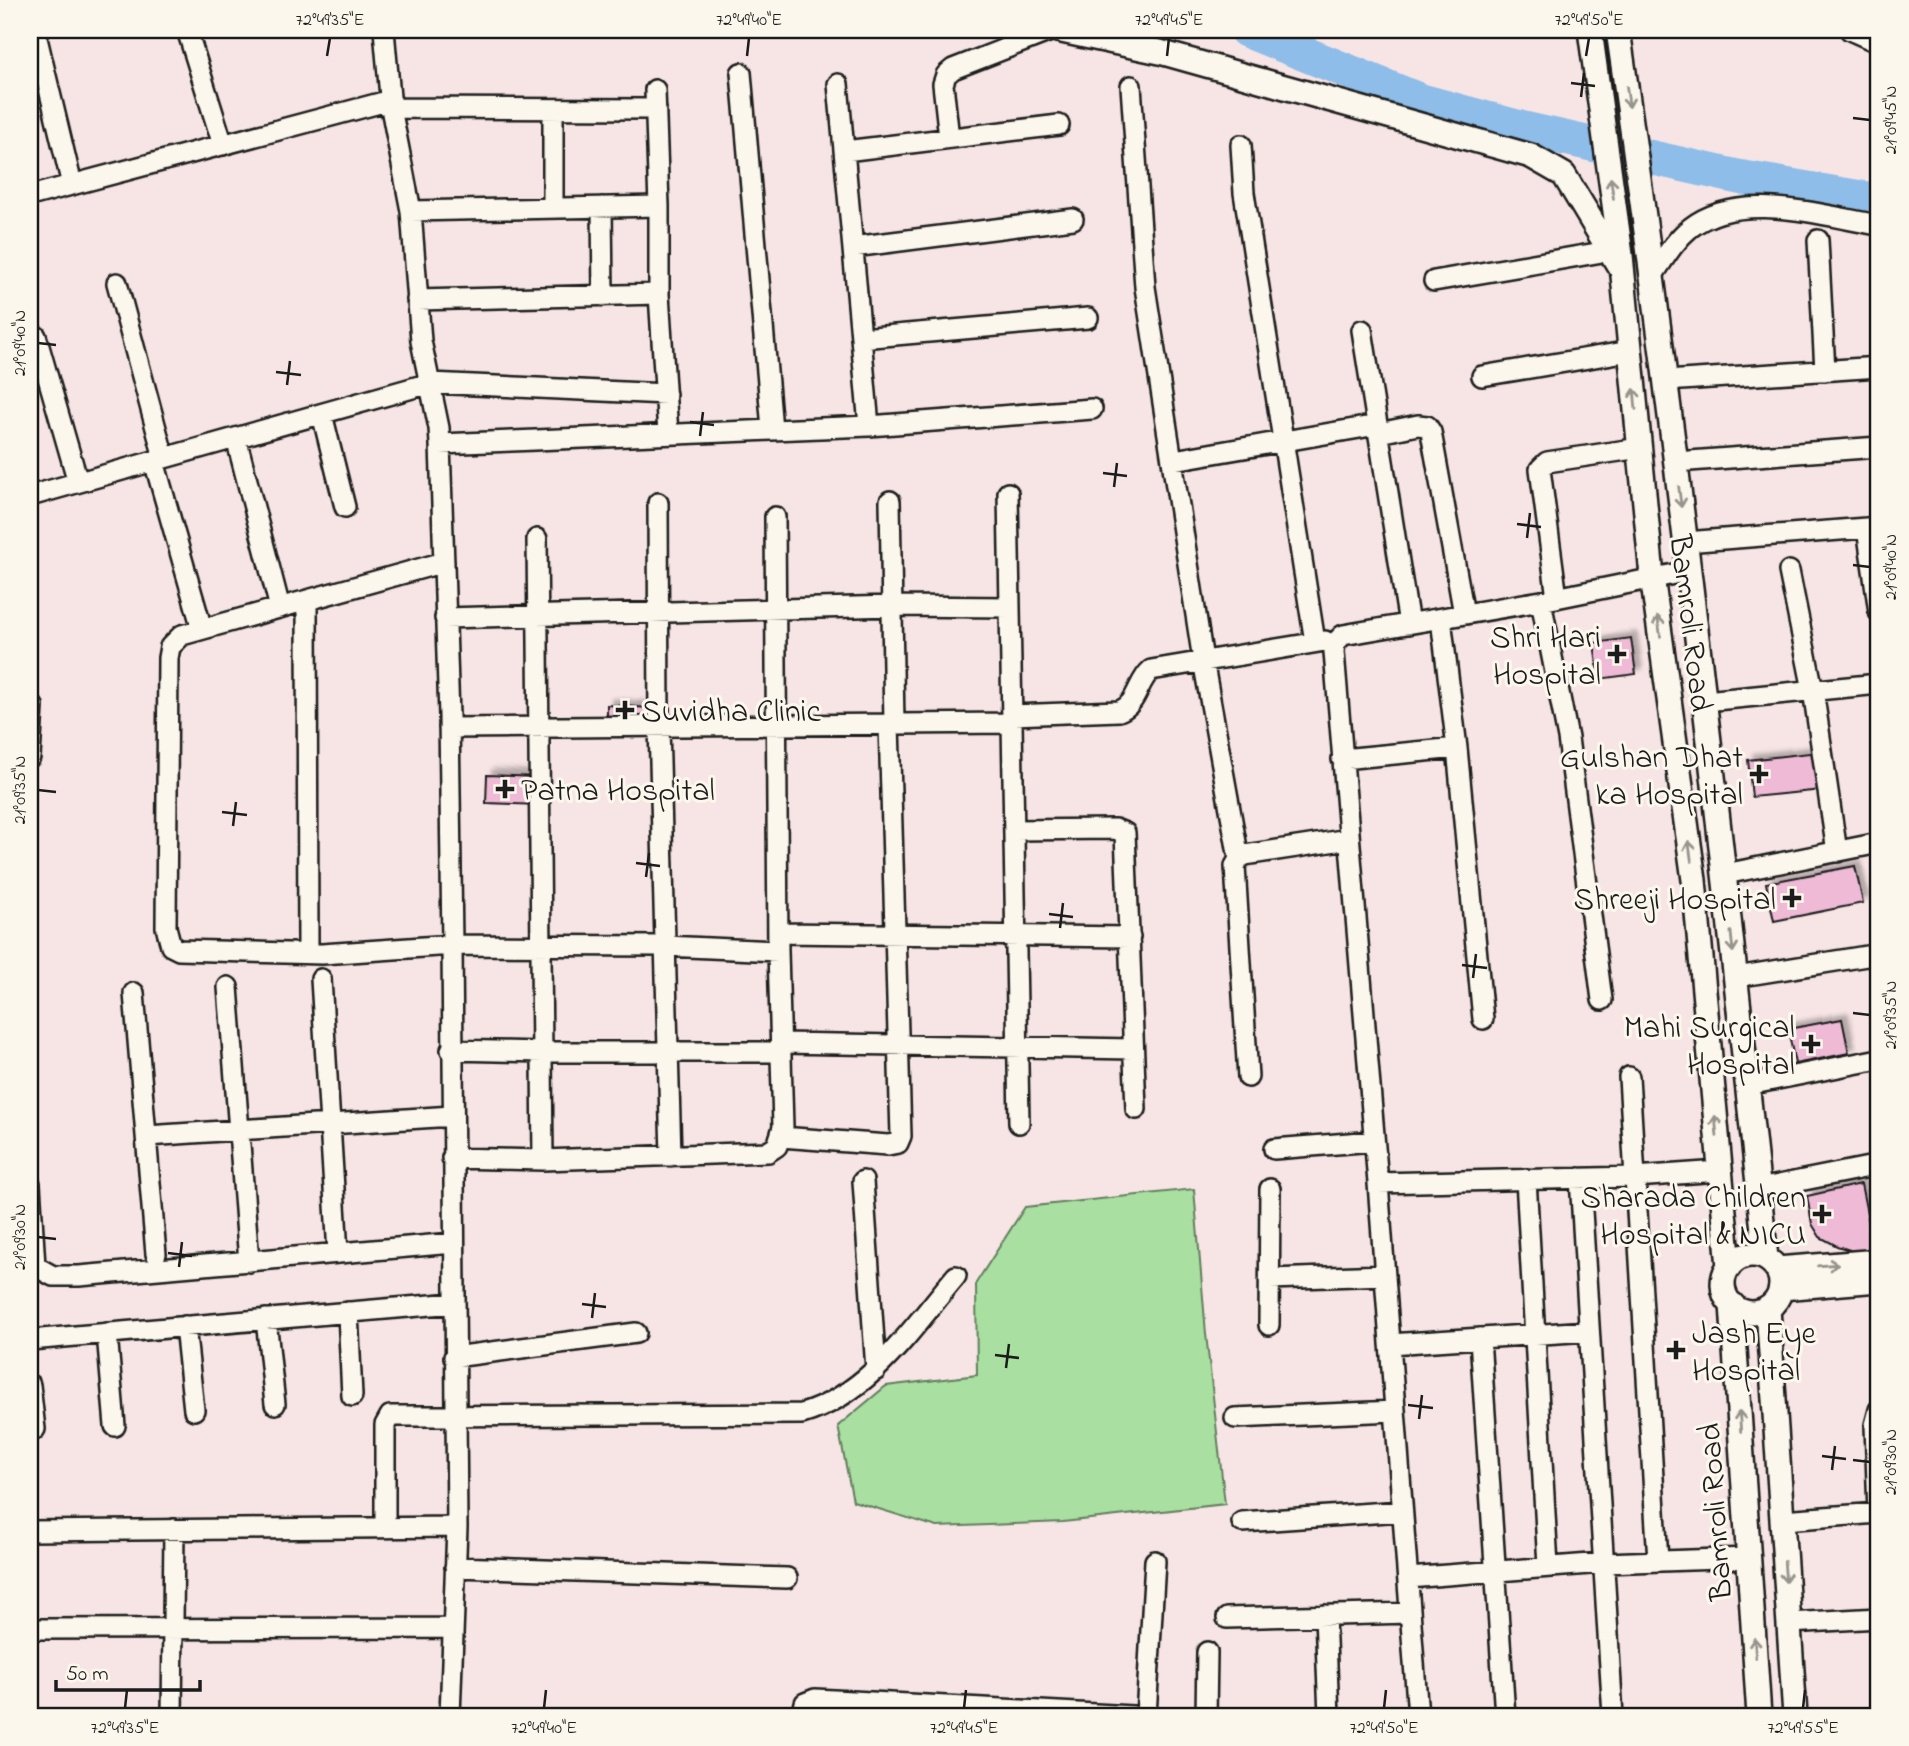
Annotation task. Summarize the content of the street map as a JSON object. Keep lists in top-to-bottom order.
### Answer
{
  "streets": {
    "street": ["Bamroli Road"]
  },
  "places": {
    "health": [
      "Shri Hari Hospital",
      "Suvidha Clinic",
      "Gulshan Dhat ka Hospital",
      "Patna Hospital",
      "Shreeji Hospital",
      "Mahi Surgical Hospital",
      "Sharada Children Hospital & NICU",
      "Jash Eye Hospital"
    ]
  },
  "scale_bar": "50 m",
  "coordinates": [
    "72°49'35\"E",
    "72°49'40\"E",
    "72°49'45\"E",
    "72°49'50\"E",
    "21°09'45\"N",
    "21°09'40\"N",
    "21°09'35\"N",
    "21°09'30\"N",
    "72°49'55\"E"
  ]
}
